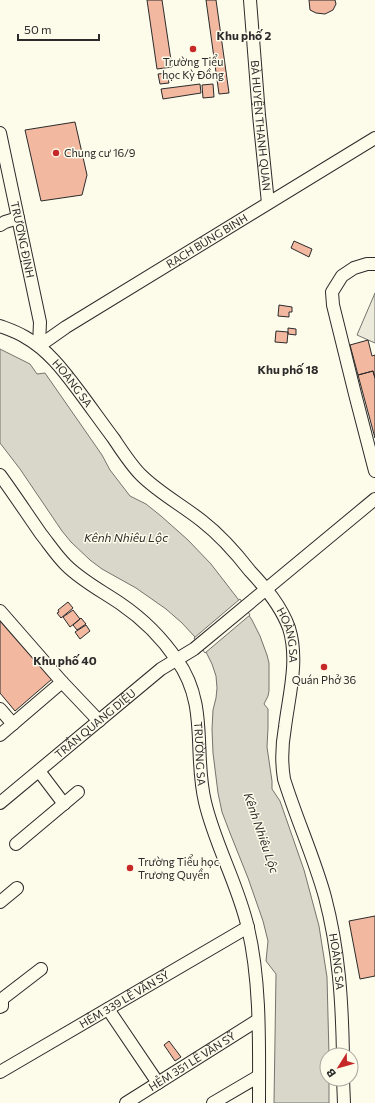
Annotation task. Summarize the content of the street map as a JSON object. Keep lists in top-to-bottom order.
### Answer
{
  "streets": {
    "street": [
      "BÀ HUYỆN THANH QUAN",
      "TRƯƠNG ĐỊNH",
      "RẠCH BÙNG BINH",
      "HOÀNG SA",
      "TRẦN QUANG DIỆU",
      "TRƯỜNG SA",
      "HẺM 339 LÊ VĂN SỸ",
      "HẺM 351 LÊ VĂN SỸ"
    ]
  },
  "crossings": [
    ["BÀ HUYỆN THANH QUAN", "RẠCH BÙNG BINH"],
    ["TRƯƠNG ĐỊNH", "RẠCH BÙNG BINH"],
    ["TRƯƠNG ĐỊNH", "HOÀNG SA"],
    ["RẠCH BÙNG BINH", "HOÀNG SA"],
    ["HOÀNG SA", "TRẦN QUANG DIỆU"],
    ["TRẦN QUANG DIỆU", "TRƯỜNG SA"],
    ["TRƯỜNG SA", "HẺM 339 LÊ VĂN SỸ"],
    ["TRƯỜNG SA", "HẺM 351 LÊ VĂN SỸ"]
  ],
  "districts": ["Khu phố 2", "Khu phố 18", "Khu phố 40"],
  "water": ["Kênh Nhiêu Lộc"],
  "places": [
    "Trường Tiểu học Kỳ Đồng",
    "Chung cư 16/9",
    "Quán Phở 36",
    "Trường Tiểu học Trương Quyền"
  ],
  "scale_bar": "50 m",
  "north": "bottom left"
}
